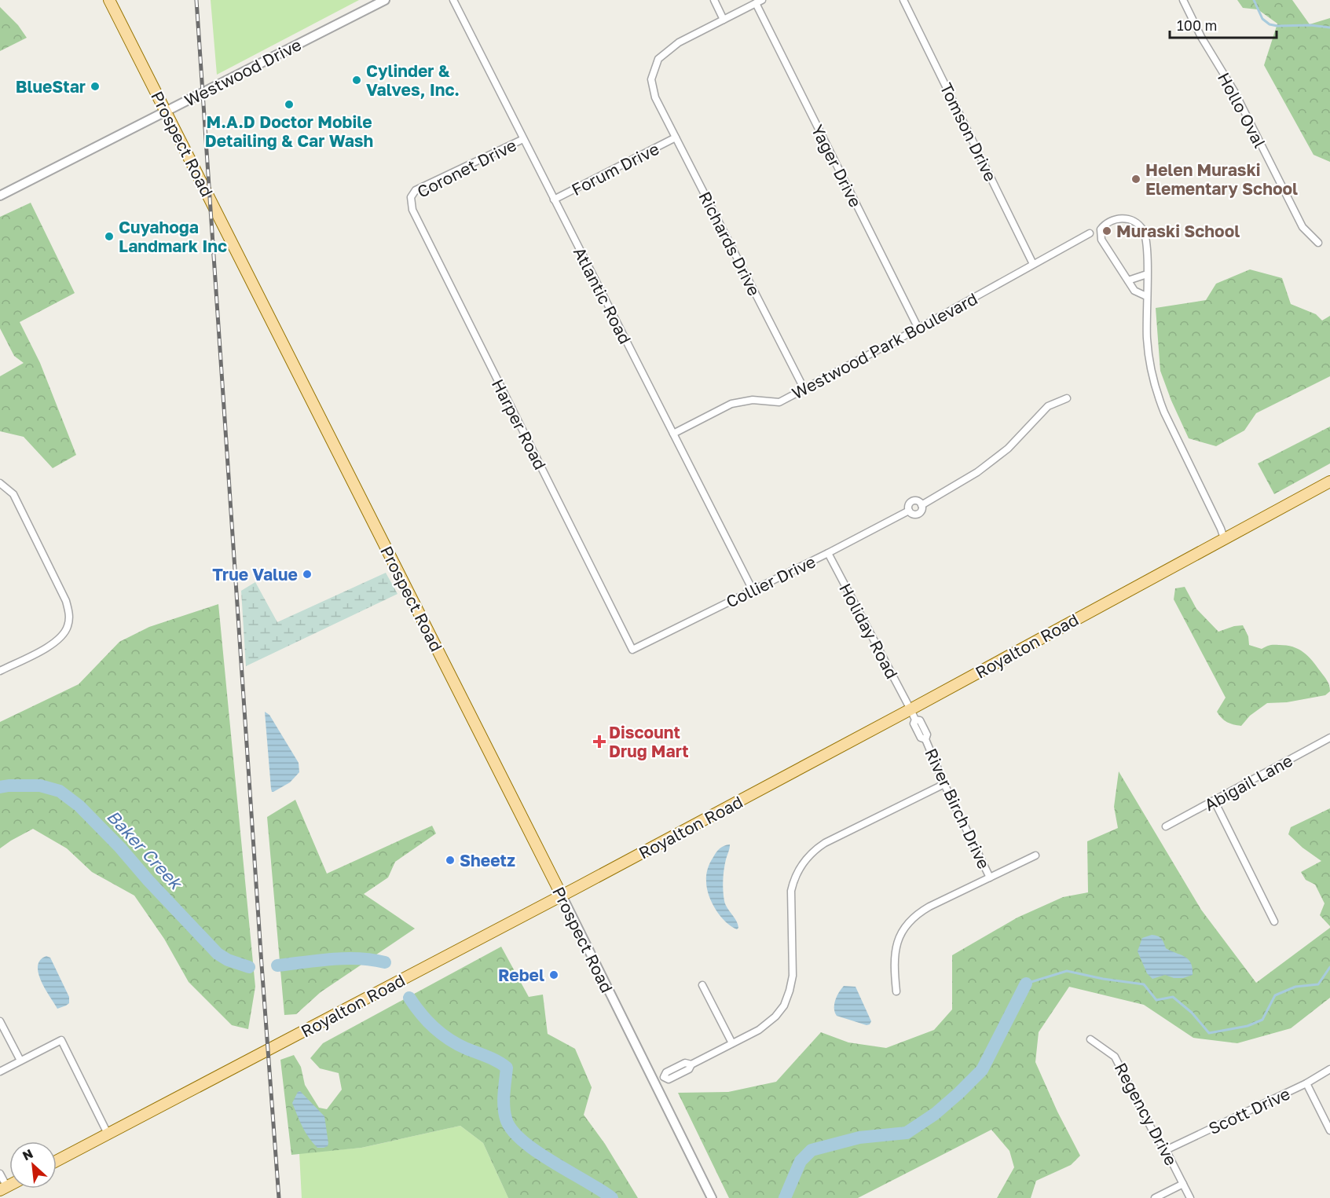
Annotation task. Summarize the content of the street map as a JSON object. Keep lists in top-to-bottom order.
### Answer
{
  "streets": {
    "main road": ["Prospect Road", "Royalton Road"],
    "street": [
      "Westwood Drive",
      "Hollo Oval",
      "Tomson Drive",
      "Yager Drive",
      "Coronet Drive",
      "Forum Drive",
      "Richards Drive",
      "Atlantic Road",
      "Westwood Park Boulevard",
      "Harper Road",
      "Collier Drive",
      "Holiday Road",
      "Abigail Lane",
      "River Birch Drive",
      "Scott Drive",
      "Regency Drive"
    ]
  },
  "crossings": [
    ["Westwood Drive", "Prospect Road"],
    ["Tomson Drive", "Westwood Park Boulevard"],
    ["Prospect Road", "Royalton Road"],
    ["Yager Drive", "Westwood Park Boulevard"],
    ["Coronet Drive", "Atlantic Road"],
    ["Coronet Drive", "Harper Road"],
    ["Forum Drive", "Richards Drive"],
    ["Forum Drive", "Atlantic Road"],
    ["Richards Drive", "Westwood Park Boulevard"],
    ["Atlantic Road", "Westwood Park Boulevard"],
    ["Atlantic Road", "Collier Drive"],
    ["Harper Road", "Collier Drive"],
    ["Collier Drive", "Holiday Road"],
    ["Holiday Road", "Royalton Road"],
    ["Holiday Road", "River Birch Drive"],
    ["Royalton Road", "River Birch Drive"],
    ["Scott Drive", "Regency Drive"]
  ],
  "water": ["Baker Creek"],
  "places": {
    "other": [
      "Cylinder & Valves, Inc.",
      "BlueStar",
      "M.A.D Doctor Mobile Detailing & Car Wash",
      "Helen Muraski Elementary School",
      "Muraski School",
      "Cuyahoga Landmark Inc",
      "True Value",
      "Sheetz",
      "Rebel"
    ],
    "health": ["Discount Drug Mart"]
  },
  "scale_bar": "100 m",
  "north": "top left"
}
